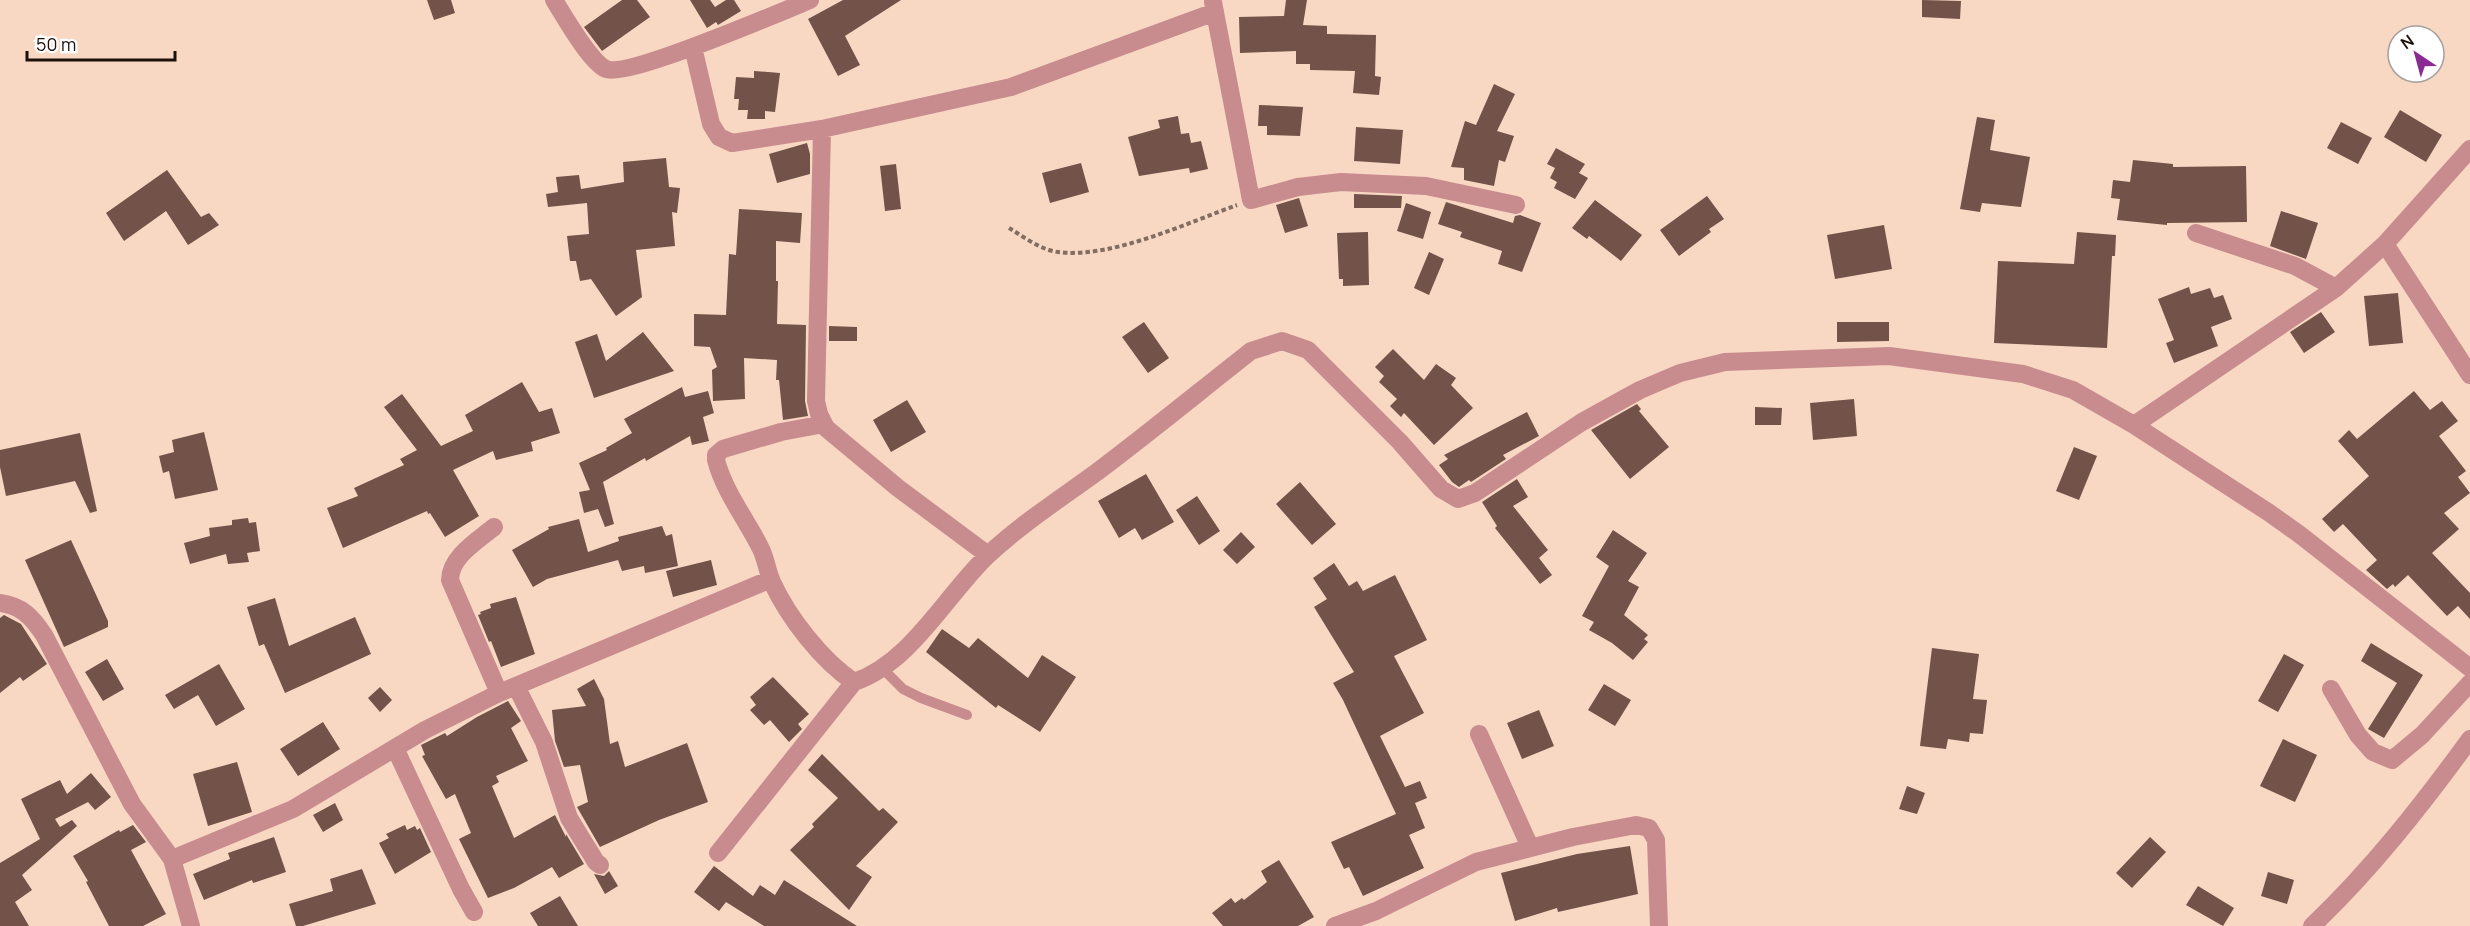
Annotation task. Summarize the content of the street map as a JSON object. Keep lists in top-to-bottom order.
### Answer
{
  "scale_bar": "50 m",
  "north": "top left"
}
